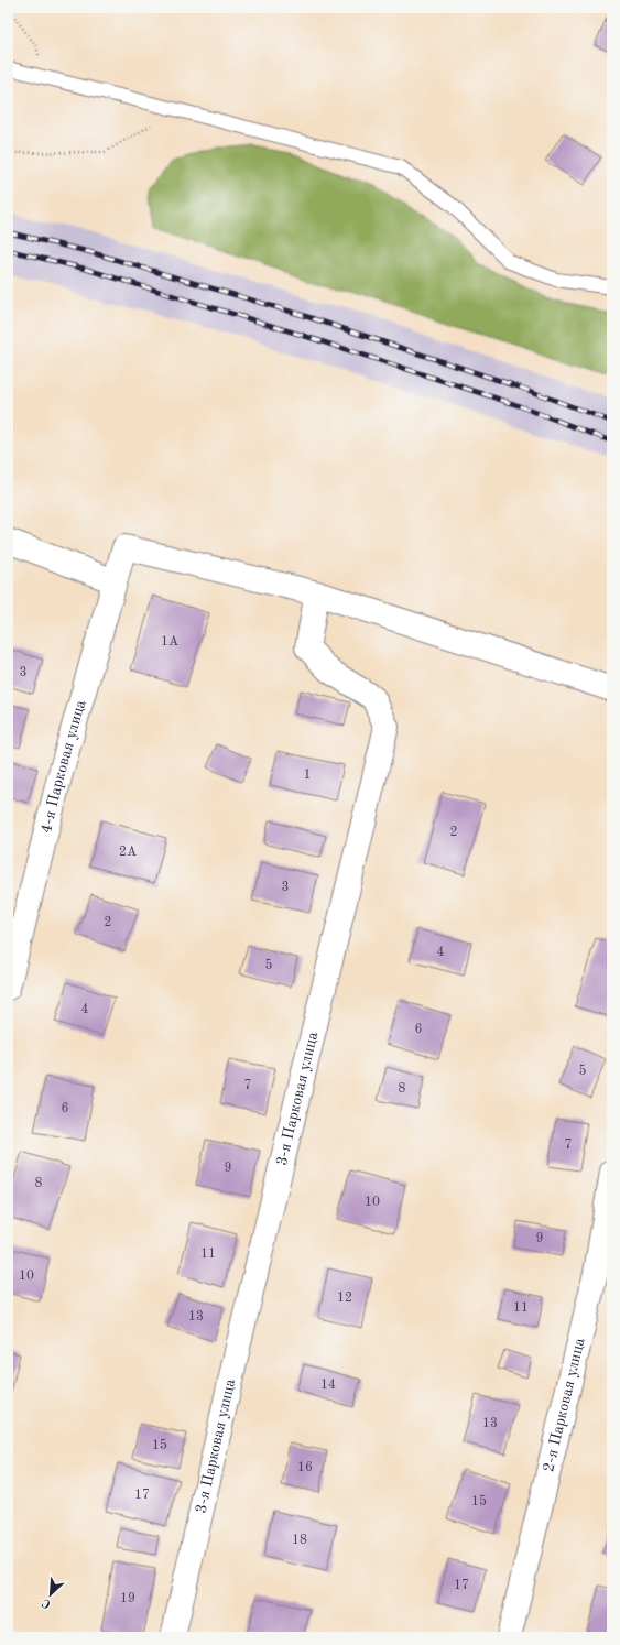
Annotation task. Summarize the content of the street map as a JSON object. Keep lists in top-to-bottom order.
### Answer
{
  "streets": {
    "street": ["4-я Парковая улица", "3-я Парковая улица", "2-я Парковая улица"]
  },
  "crossings": [
    ["4-я Парковая улица", "3-я Парковая улица"]
  ],
  "house_numbers": [
    "1А",
    "3",
    "1",
    "2",
    "2А",
    "3",
    "2",
    "4",
    "5",
    "4",
    "6",
    "5",
    "7",
    "8",
    "6",
    "7",
    "9",
    "8",
    "10",
    "9",
    "11",
    "10",
    "12",
    "11",
    "13",
    "14",
    "13",
    "15",
    "16",
    "17",
    "15",
    "18",
    "17",
    "19"
  ],
  "north": "bottom left"
}
